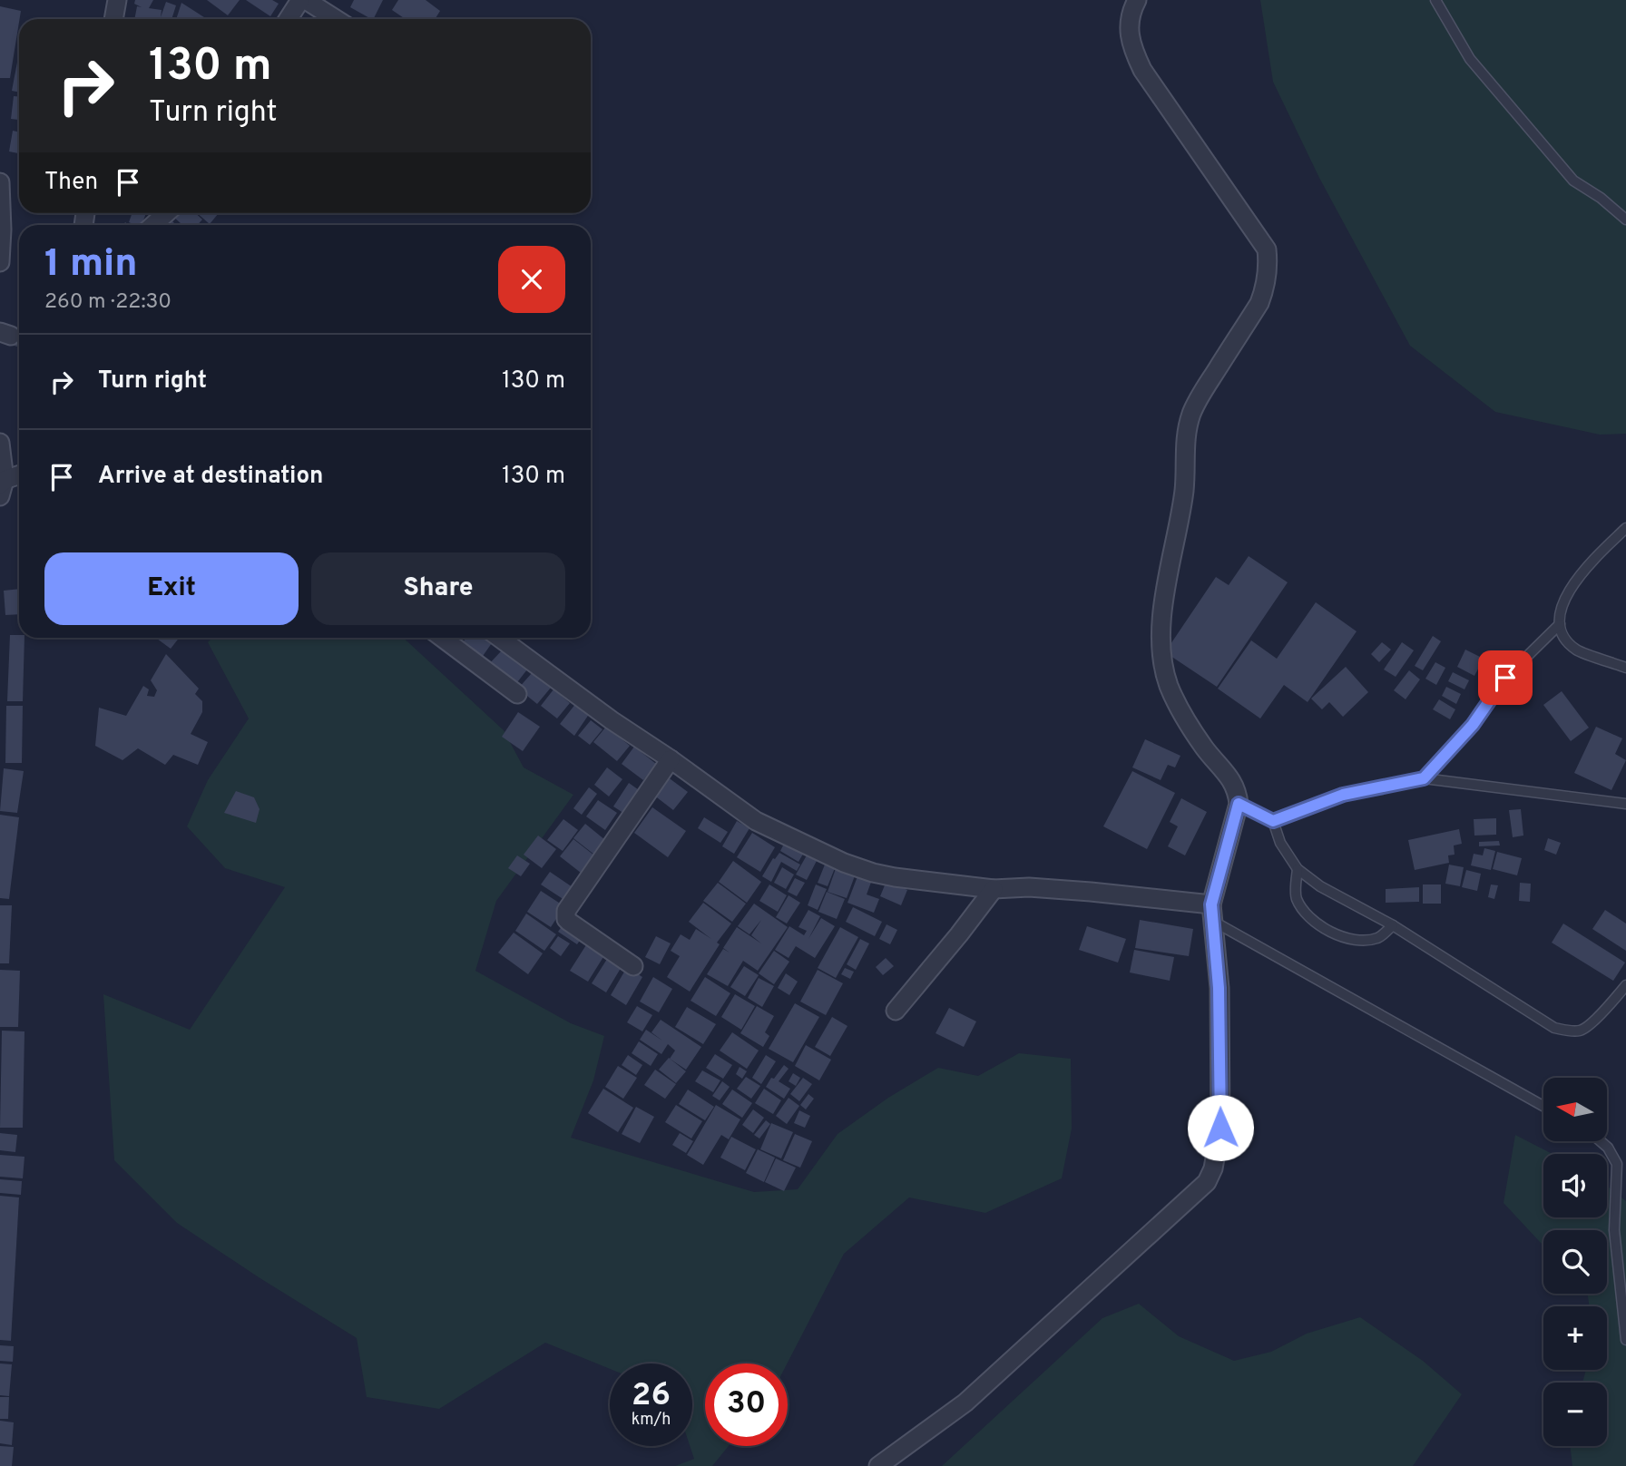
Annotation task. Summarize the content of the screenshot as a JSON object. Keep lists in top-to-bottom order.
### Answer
{
  "north": "left",
  "page": {
    "turn": ["130 m", "Turn right"],
    "then": "Then",
    "heading": ["1 min", "260 m · 22:30"],
    "list": [
      {
        "name": "Turn right",
        "value": "130 m"
      },
      {
        "name": "Arrive at destination",
        "value": "130 m"
      }
    ],
    "buttons": ["Exit", "Share"],
    "map_buttons": ["+", "−"],
    "speed": "26 km/h",
    "limit": "30"
  }
}
